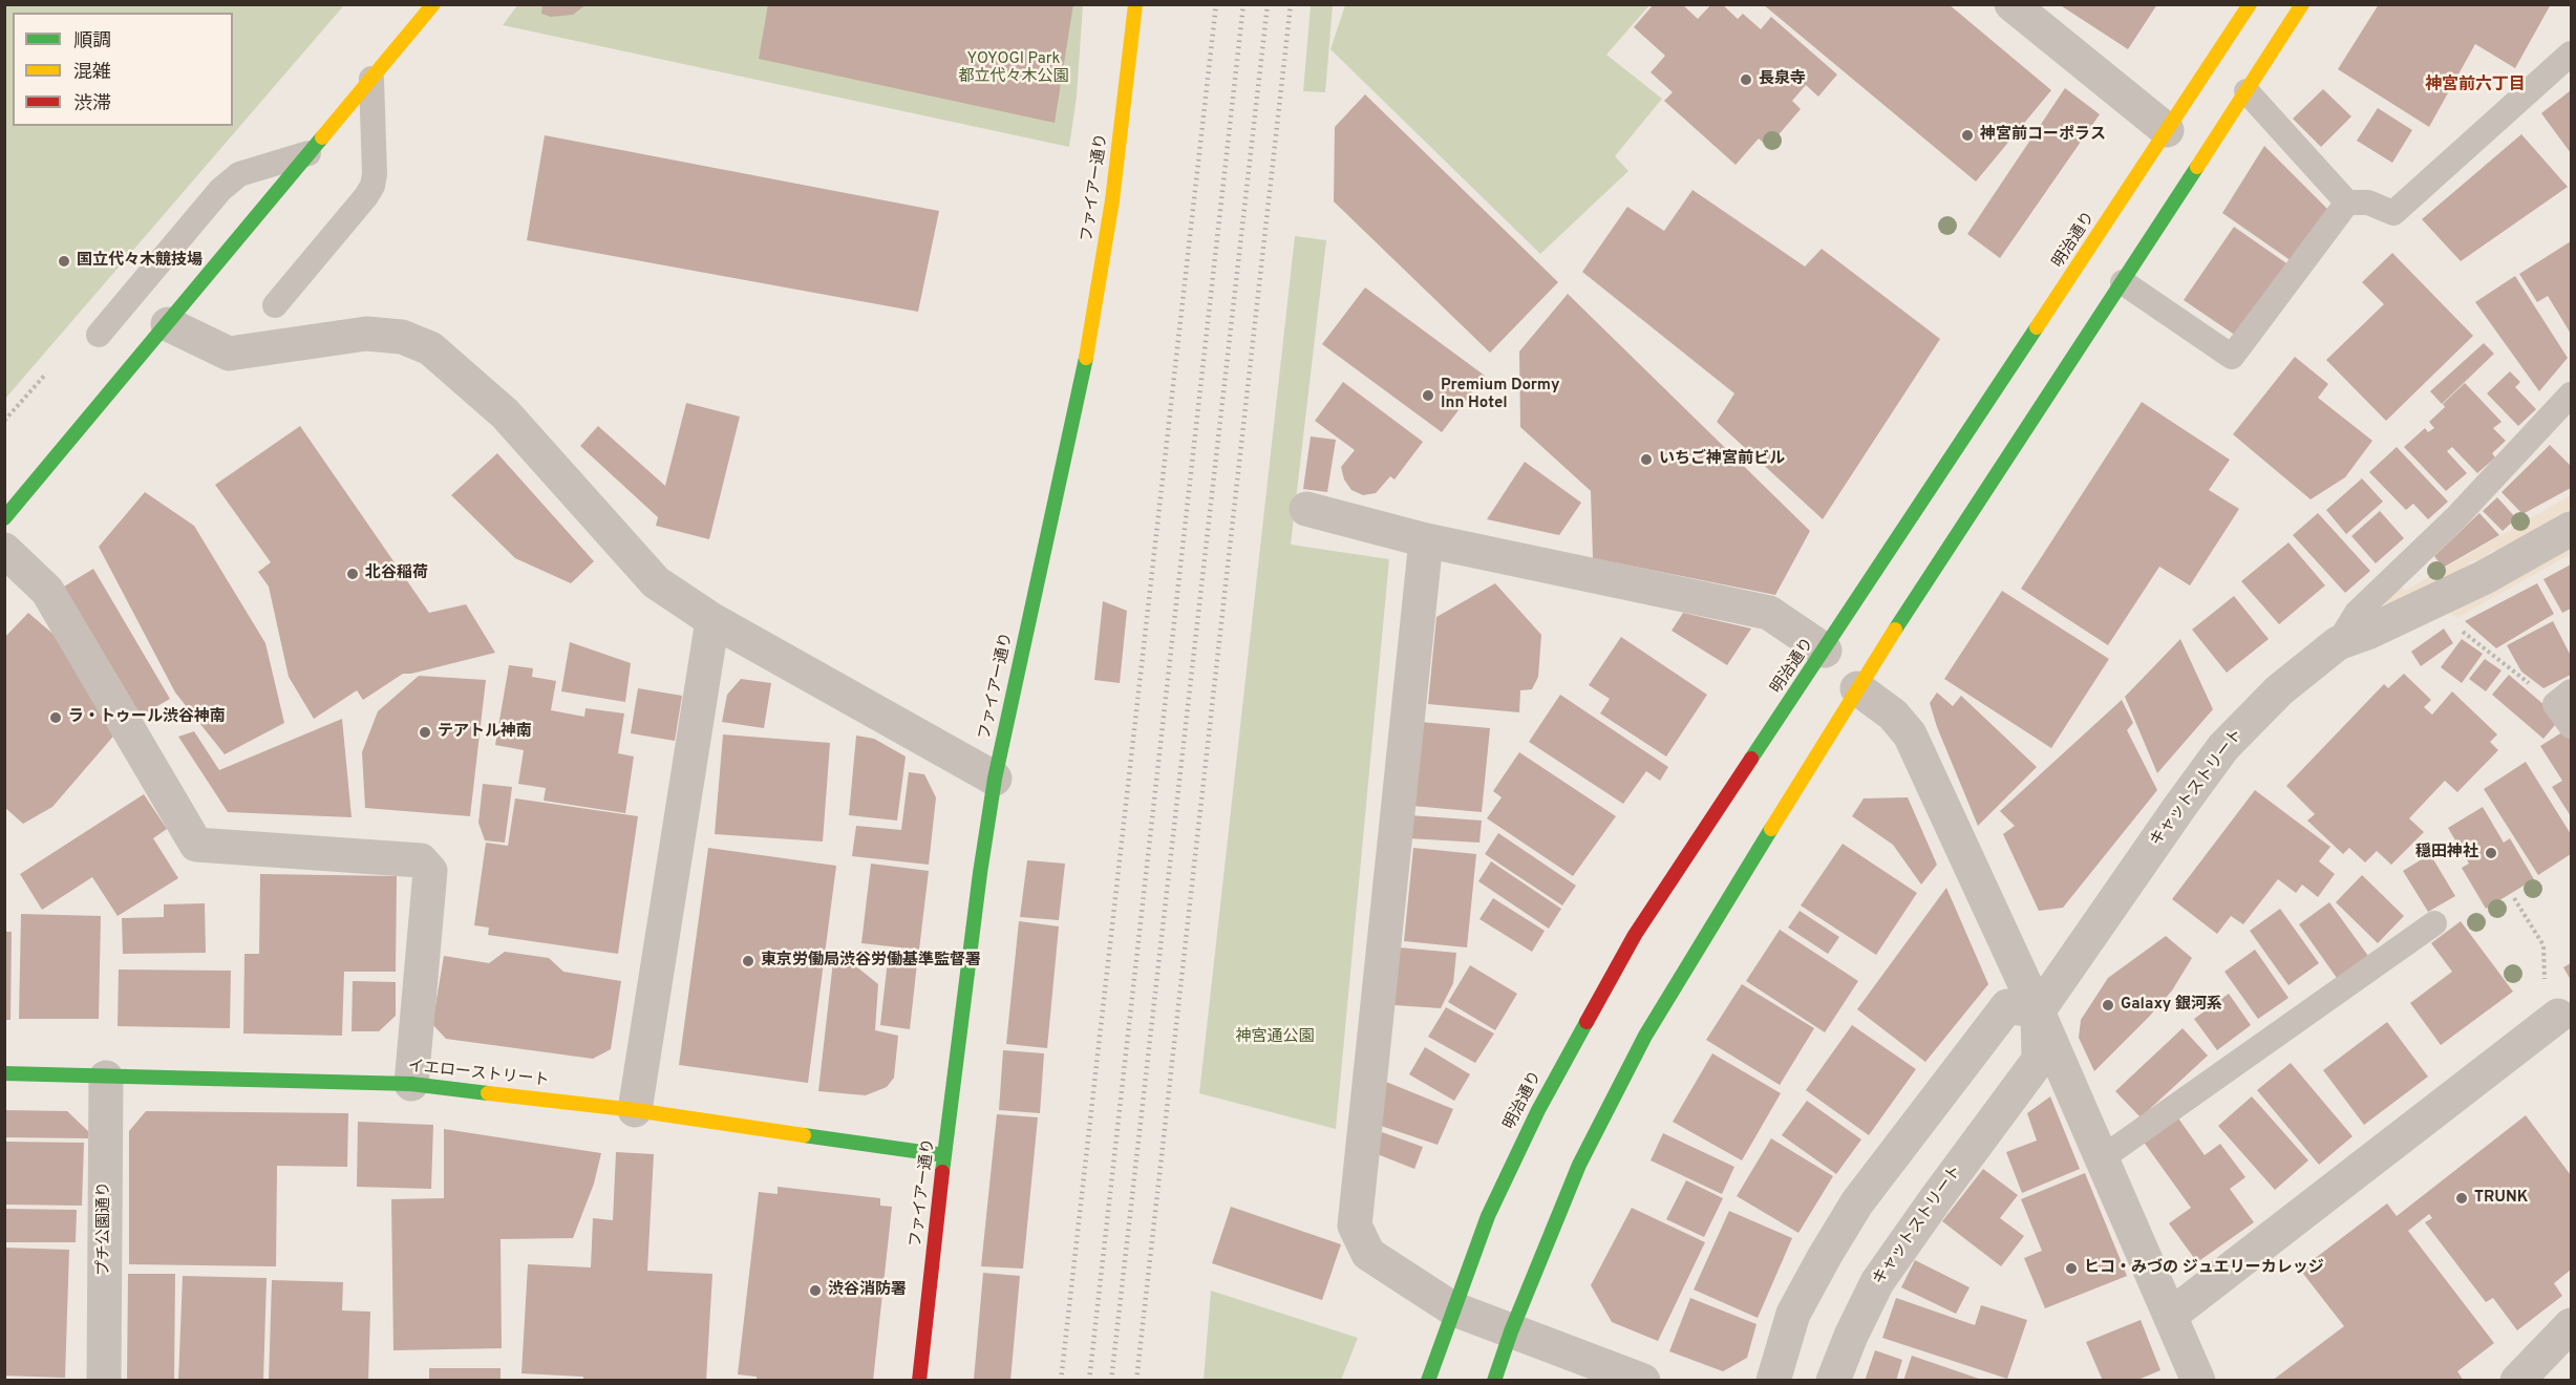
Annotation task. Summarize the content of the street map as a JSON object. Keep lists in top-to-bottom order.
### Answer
{
  "streets": {
    "main road": ["ファイアー通り", "明治通り", "イエローストリート"],
    "street": ["キャットストリート", "プチ公園通り"]
  },
  "crossings": [
    ["ファイアー通り", "イエローストリート"],
    ["イエローストリート", "プチ公園通り"]
  ],
  "districts": ["神宮前六丁目"],
  "parks": ["YOYOGI Park 都立代々木公園", "神宮通公園"],
  "places": [
    "長泉寺",
    "神宮前コーポラス",
    "国立代々木競技場",
    "Premium Dormy Inn Hotel",
    "いちご神宮前ビル",
    "北谷稲荷",
    "ラ・トゥール渋谷神南",
    "テアトル神南",
    "穏田神社",
    "東京労働局渋谷労働基準監督署",
    "Galaxy 銀河系",
    "TRUNK",
    "ヒコ・みづの ジュエリーカレッジ",
    "渋谷消防署"
  ],
  "legend": ["順調", "混雑", "渋滞"]
}
